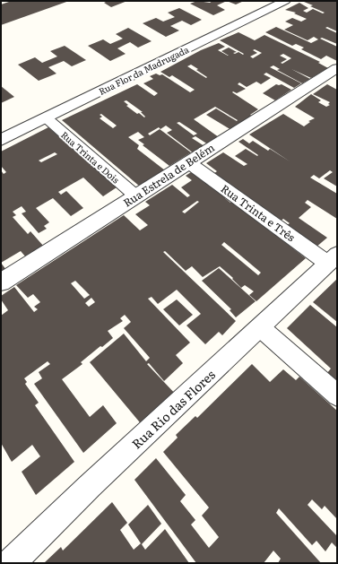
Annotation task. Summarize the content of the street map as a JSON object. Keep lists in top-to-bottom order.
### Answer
{
  "streets": {
    "street": [
      "Rua Flor da Madrugada",
      "Rua Trinta e Dois",
      "Rua Estrela de Belém",
      "Rua Trinta e Três",
      "Rua Rio das Flores"
    ]
  },
  "crossings": [
    ["Rua Flor da Madrugada", "Rua Trinta e Dois"],
    ["Rua Trinta e Dois", "Rua Estrela de Belém"],
    ["Rua Estrela de Belém", "Rua Trinta e Três"],
    ["Rua Trinta e Três", "Rua Rio das Flores"]
  ]
}
